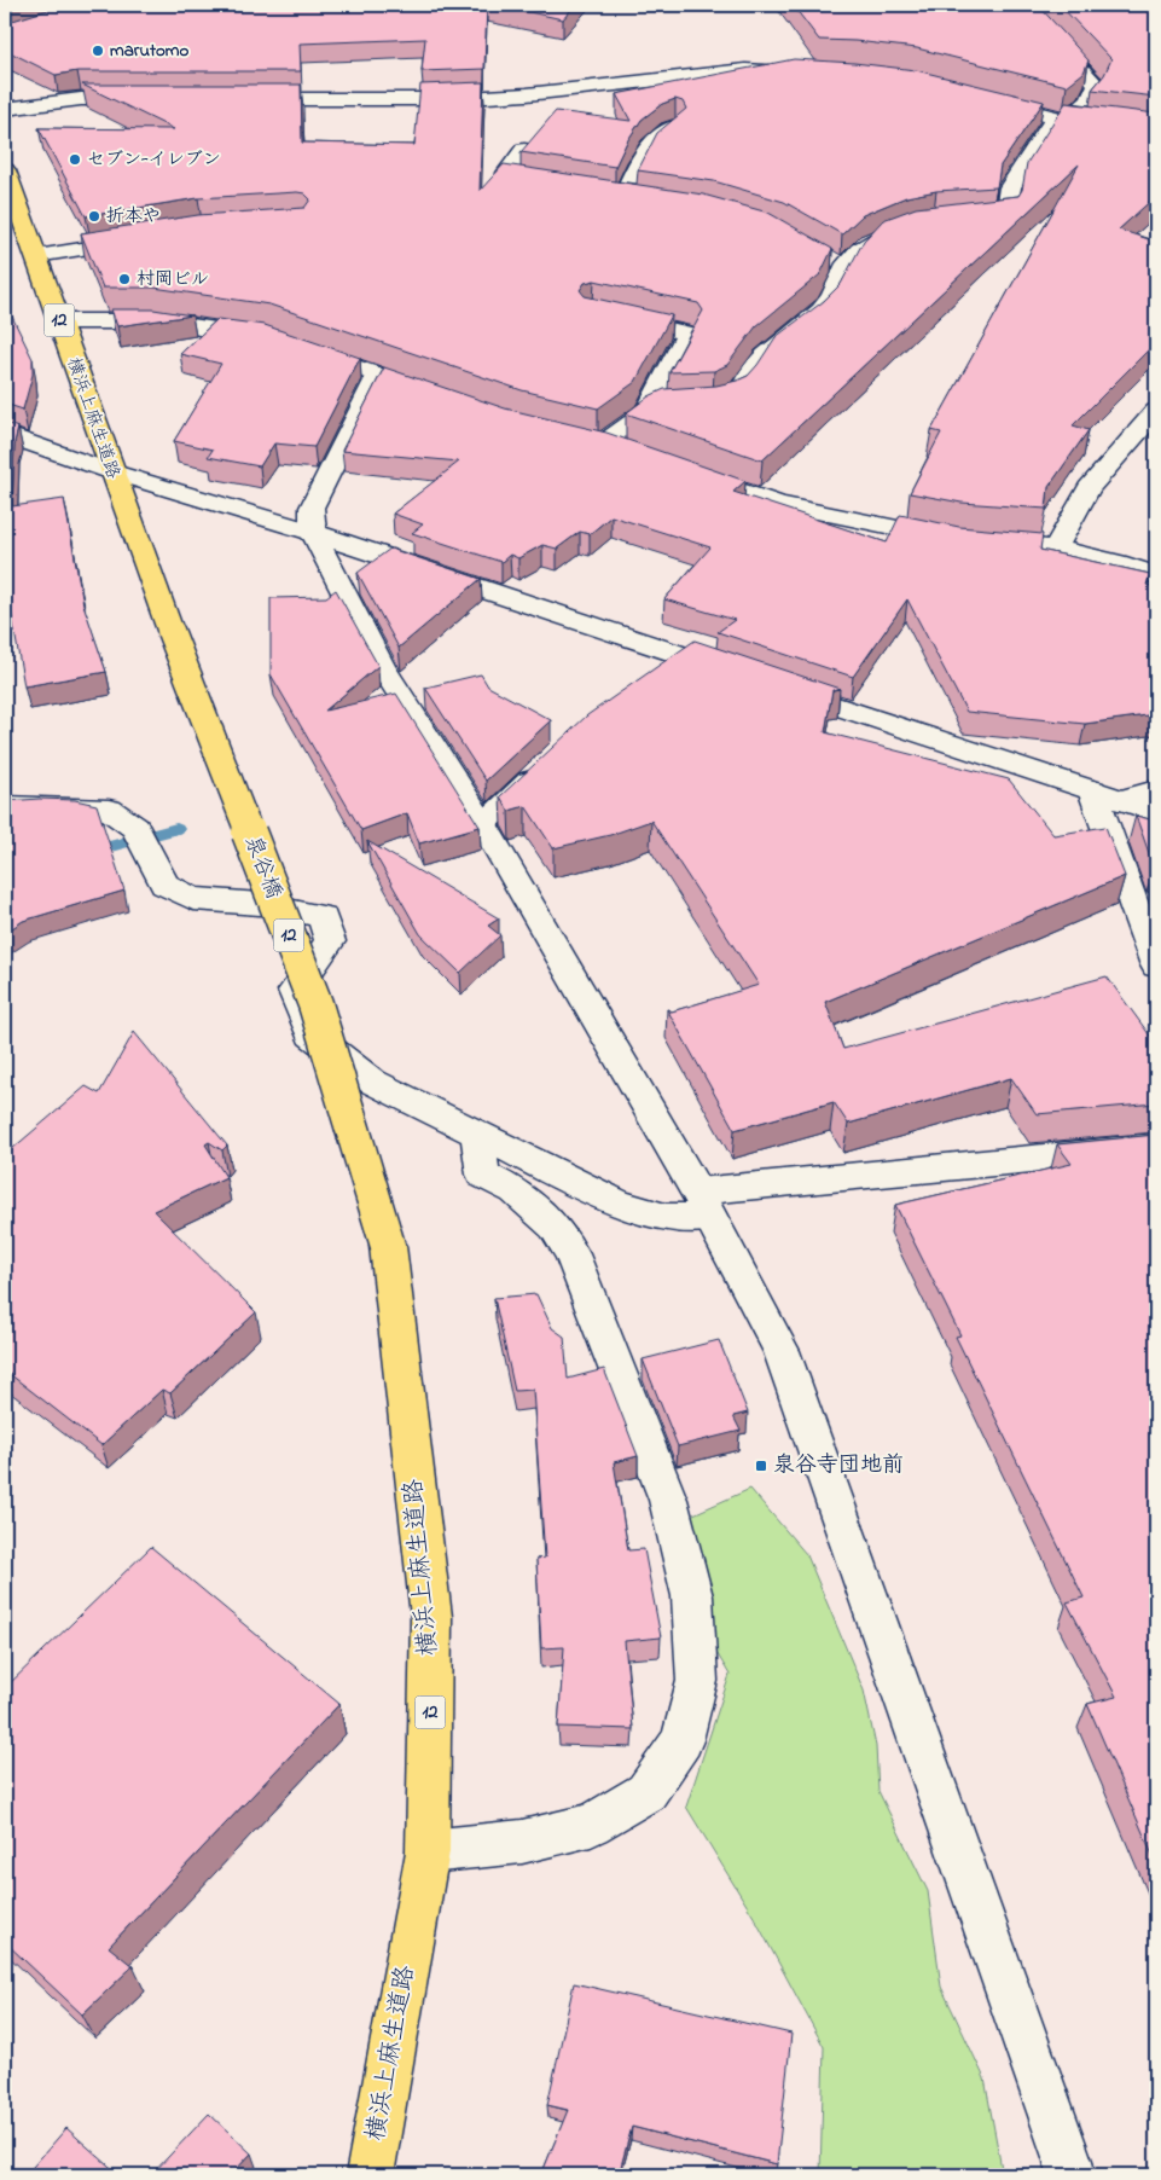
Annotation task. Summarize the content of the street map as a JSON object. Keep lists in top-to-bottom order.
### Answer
{
  "streets": {
    "main road": ["12", "横浜上麻生道路", "泉谷橋"]
  },
  "crossings": [
    ["横浜上麻生道路", "泉谷橋"]
  ],
  "places": {
    "other": [
      "marutomo",
      "セブン-イレブン",
      "折本や",
      "村岡ビル"
    ],
    "transit": ["泉谷寺団地前"]
  }
}
